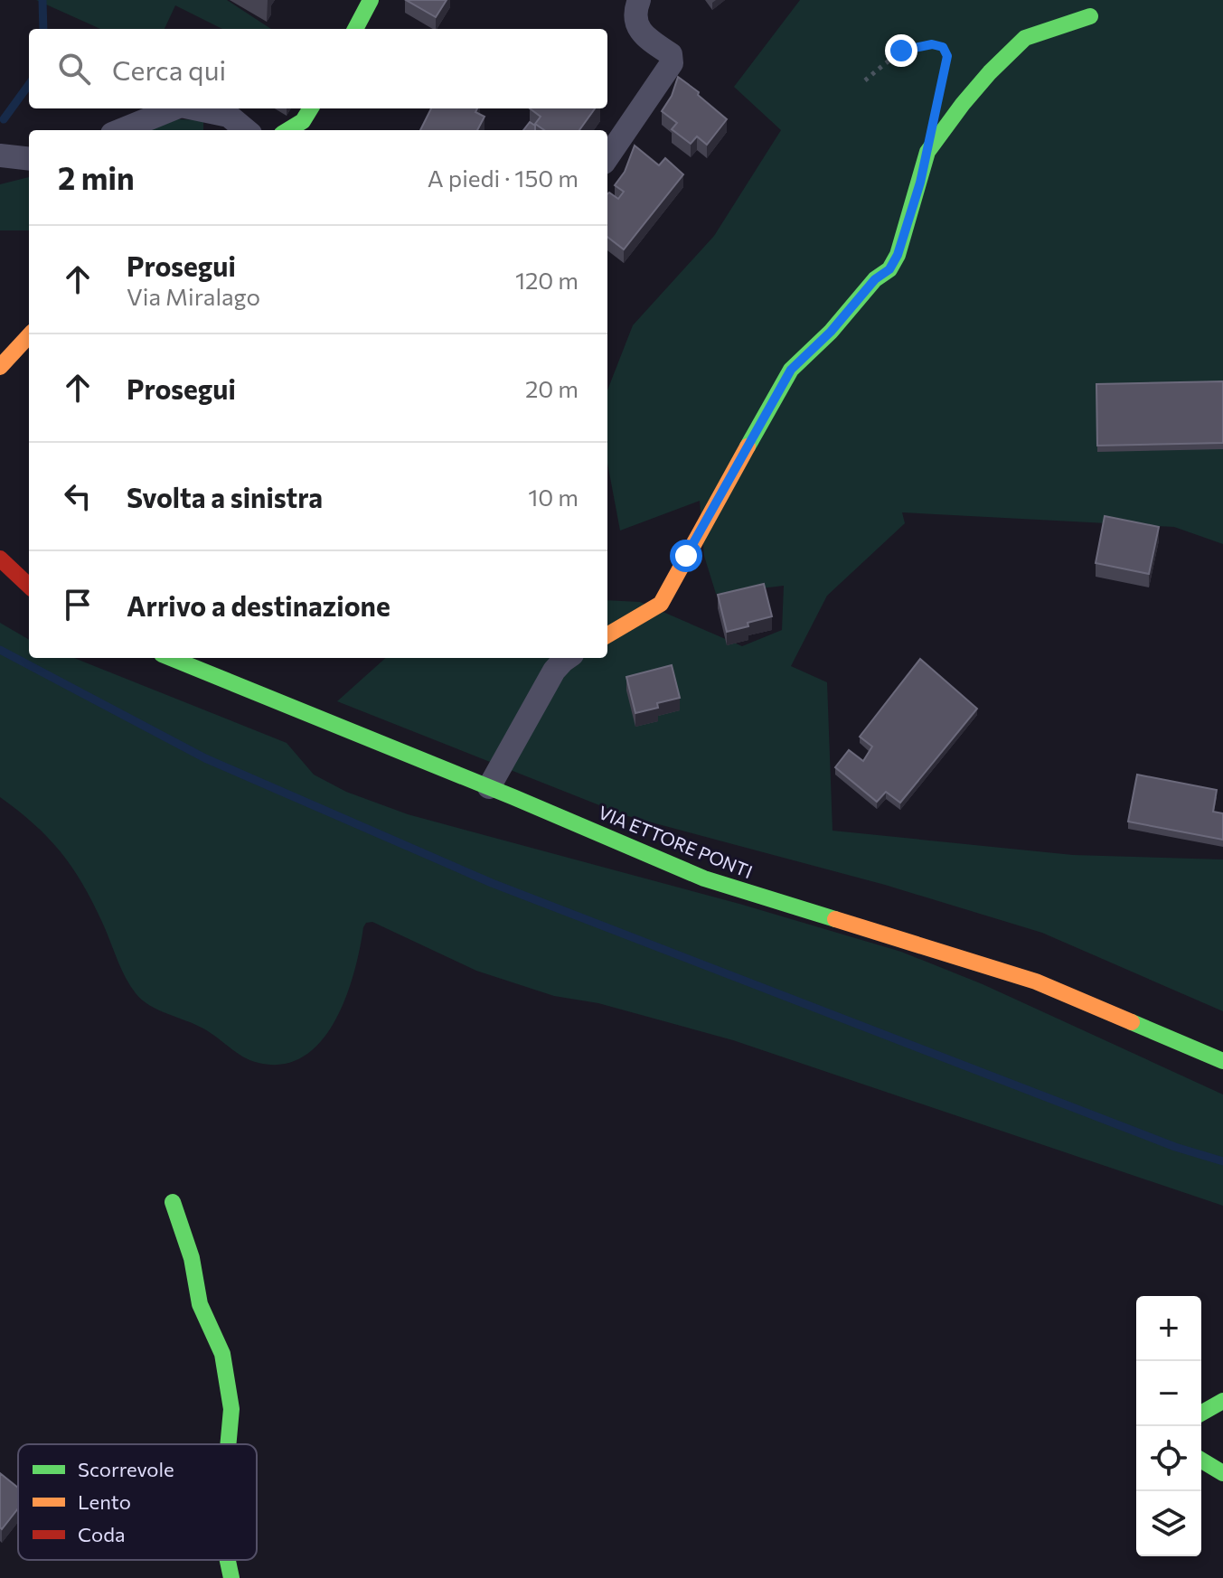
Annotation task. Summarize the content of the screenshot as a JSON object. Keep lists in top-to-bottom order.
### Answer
{
  "streets": {
    "street": ["VIA ETTORE PONTI"]
  },
  "legend": ["Scorrevole", "Lento", "Coda"],
  "page": {
    "search": "Cerca qui",
    "heading": ["2 min", "A piedi · 150 m"],
    "list": [
      ["Prosegui", "Via Miralago", "120 m"],
      ["Prosegui", "20 m"],
      ["Svolta a sinistra", "10 m"],
      "Arrivo a destinazione"
    ],
    "map_buttons": ["+", "−"]
  }
}
